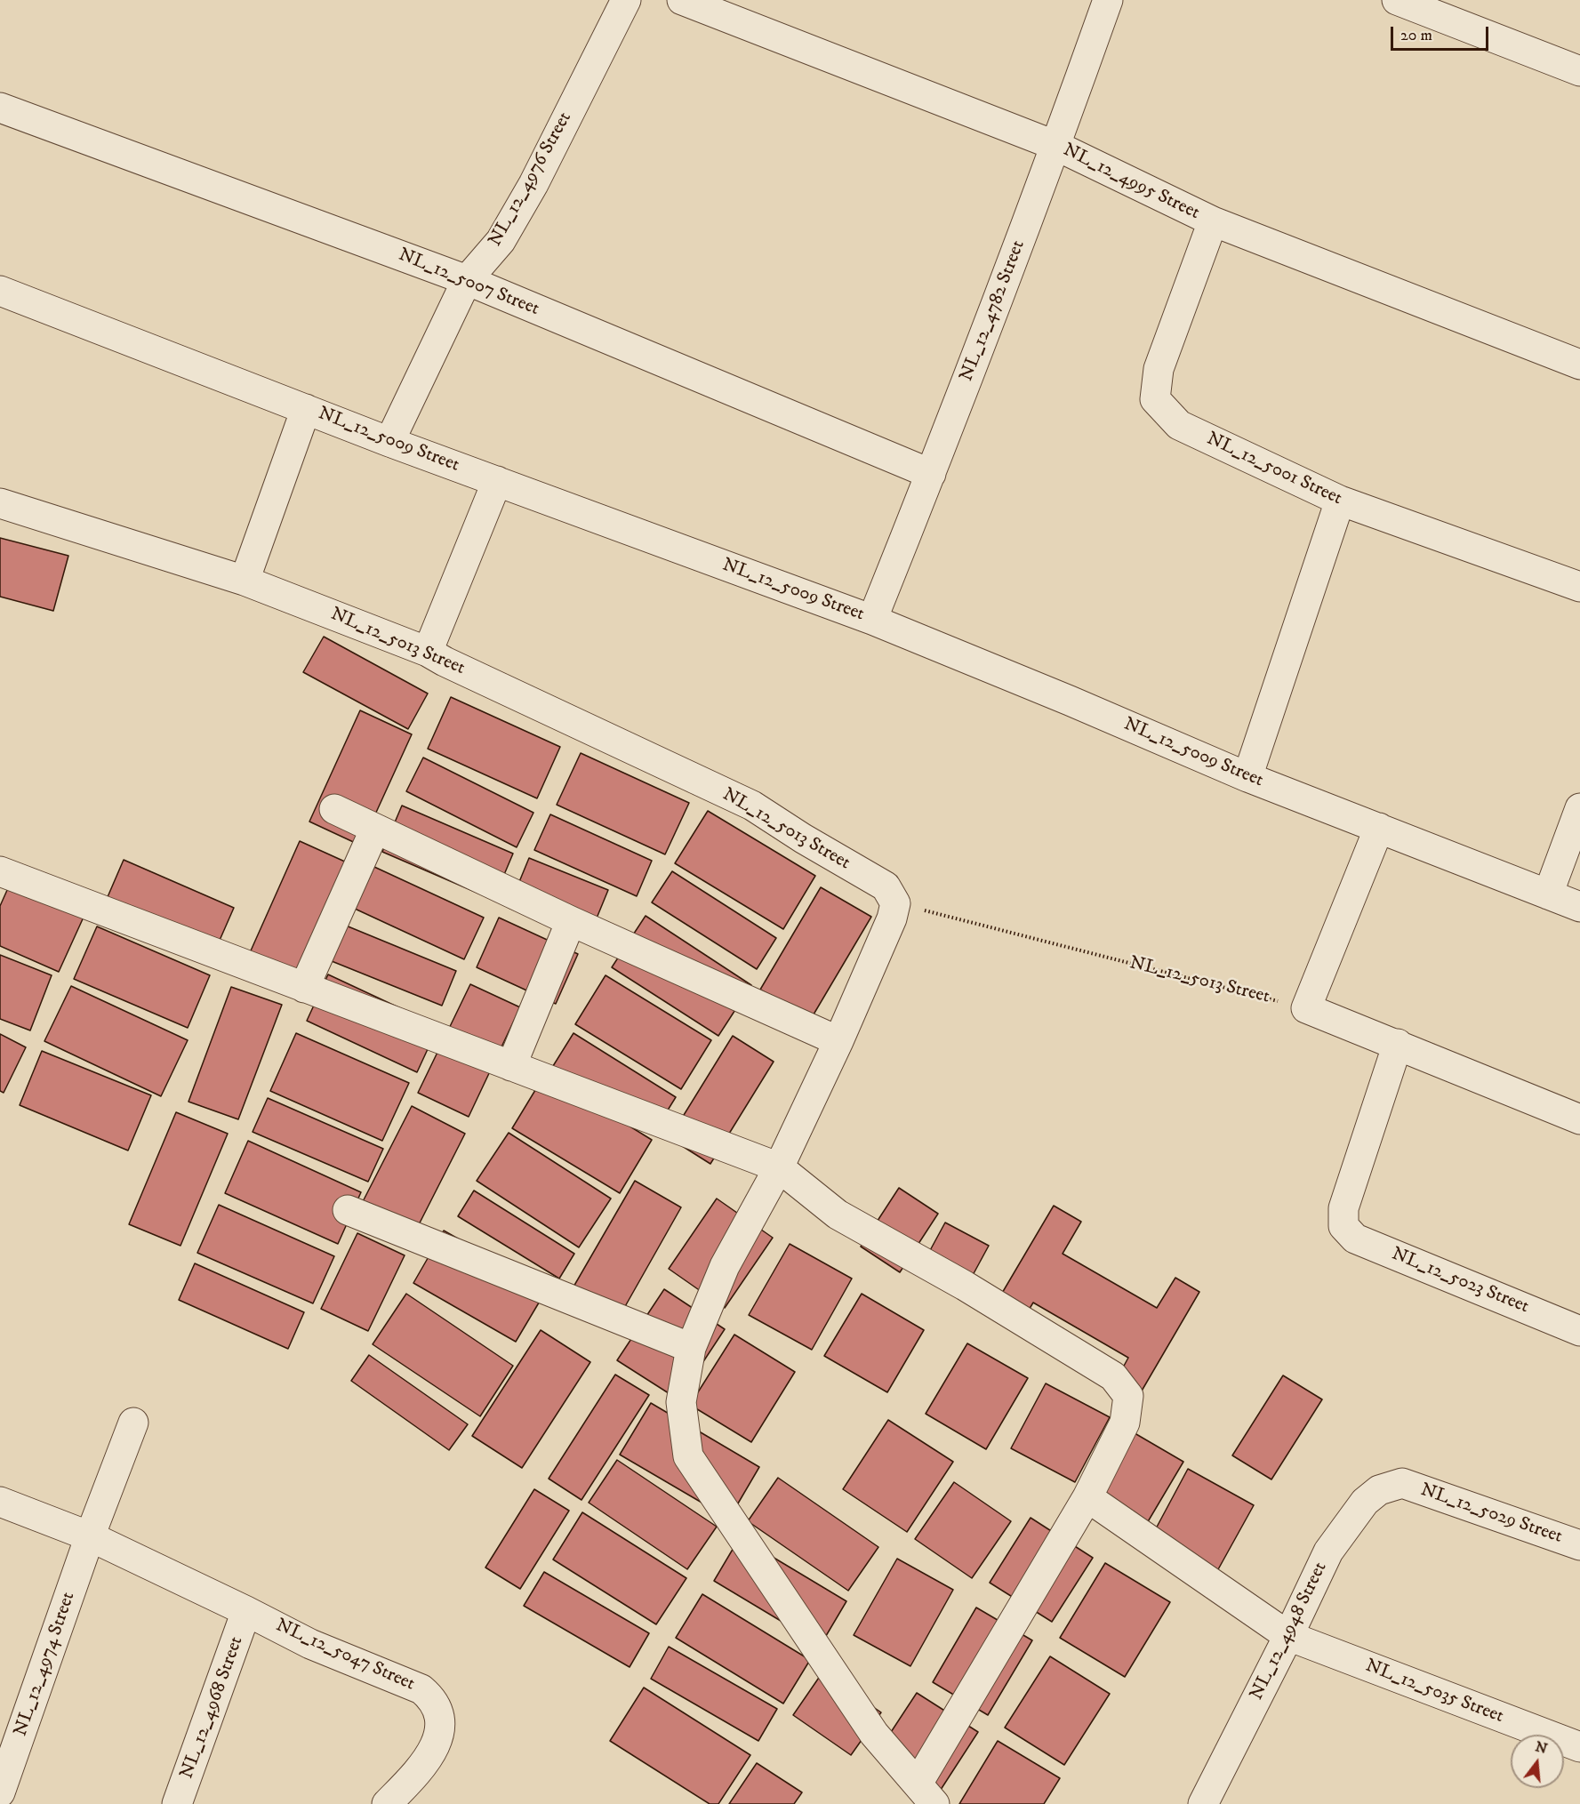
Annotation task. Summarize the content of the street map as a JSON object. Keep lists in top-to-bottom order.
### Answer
{
  "streets": {
    "street": [
      "NL_12_4976 Street",
      "NL_12_4995 Street",
      "NL_12_5007 Street",
      "NL_12_4782 Street",
      "NL_12_5009 Street",
      "NL_12_5001 Street",
      "NL_12_5013 Street",
      "NL_12_5023 Street",
      "NL_12_5029 Street",
      "NL_12_4948 Street",
      "NL_12_5047 Street",
      "NL_12_4974 Street",
      "NL_12_5035 Street",
      "NL_12_4968 Street"
    ]
  },
  "crossings": [
    ["NL_12_4976 Street", "NL_12_5007 Street"],
    ["NL_12_4976 Street", "NL_12_5009 Street"],
    ["NL_12_4995 Street", "NL_12_4782 Street"],
    ["NL_12_4995 Street", "NL_12_5001 Street"],
    ["NL_12_5007 Street", "NL_12_4782 Street"],
    ["NL_12_4782 Street", "NL_12_5009 Street"],
    ["NL_12_5029 Street", "NL_12_4948 Street"],
    ["NL_12_4948 Street", "NL_12_5035 Street"],
    ["NL_12_5047 Street", "NL_12_4974 Street"],
    ["NL_12_5047 Street", "NL_12_4968 Street"]
  ],
  "scale_bar": "20 m",
  "north": "top"
}
